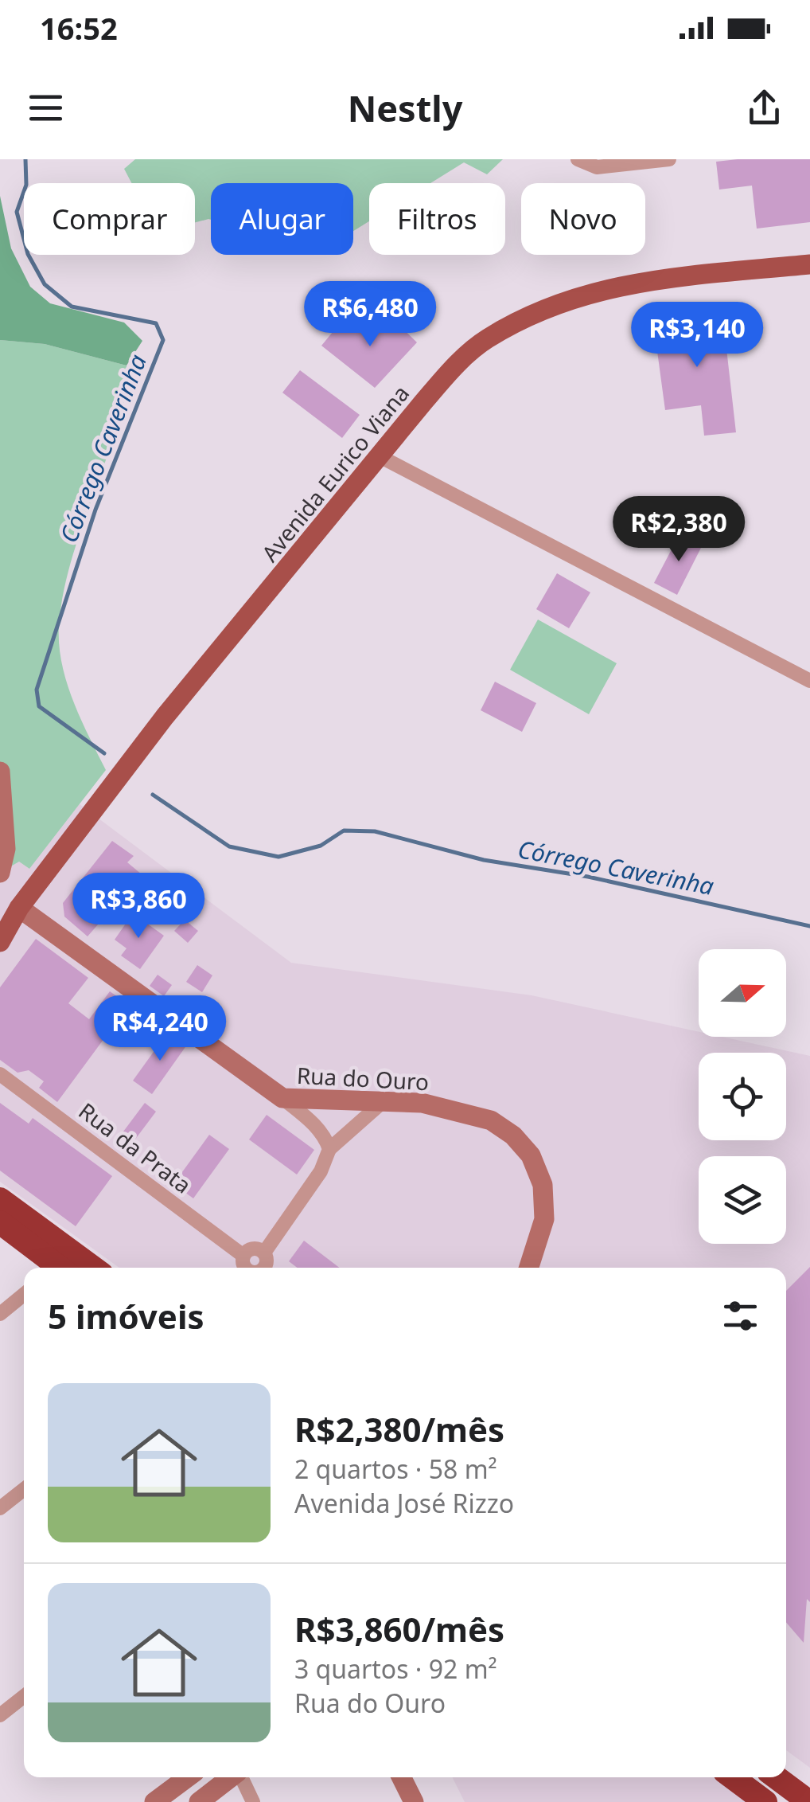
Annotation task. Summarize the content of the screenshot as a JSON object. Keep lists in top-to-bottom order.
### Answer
{
  "streets": {
    "main road": ["Avenida Eurico Viana"],
    "street": ["Rua do Ouro", "Rua da Prata"]
  },
  "crossings": [
    ["Avenida Eurico Viana", "Rua do Ouro"]
  ],
  "water": ["Córrego Caverinha"],
  "north": "right",
  "page": {
    "status": "16:52",
    "header": "Nestly",
    "chip": [
      "Comprar",
      "Alugar",
      "Filtros",
      "Novo"
    ],
    "price": [
      "R$6,480",
      "R$3,140",
      "R$2,380",
      "R$3,860",
      "R$4,240"
    ],
    "heading": "5 imóveis",
    "list": [
      {
        "name": "R$2,380/mês",
        "note": "2 quartos · 58 m² · Avenida José Rizzo"
      },
      {
        "name": "R$3,860/mês",
        "note": "3 quartos · 92 m² · Rua do Ouro"
      }
    ]
  }
}
